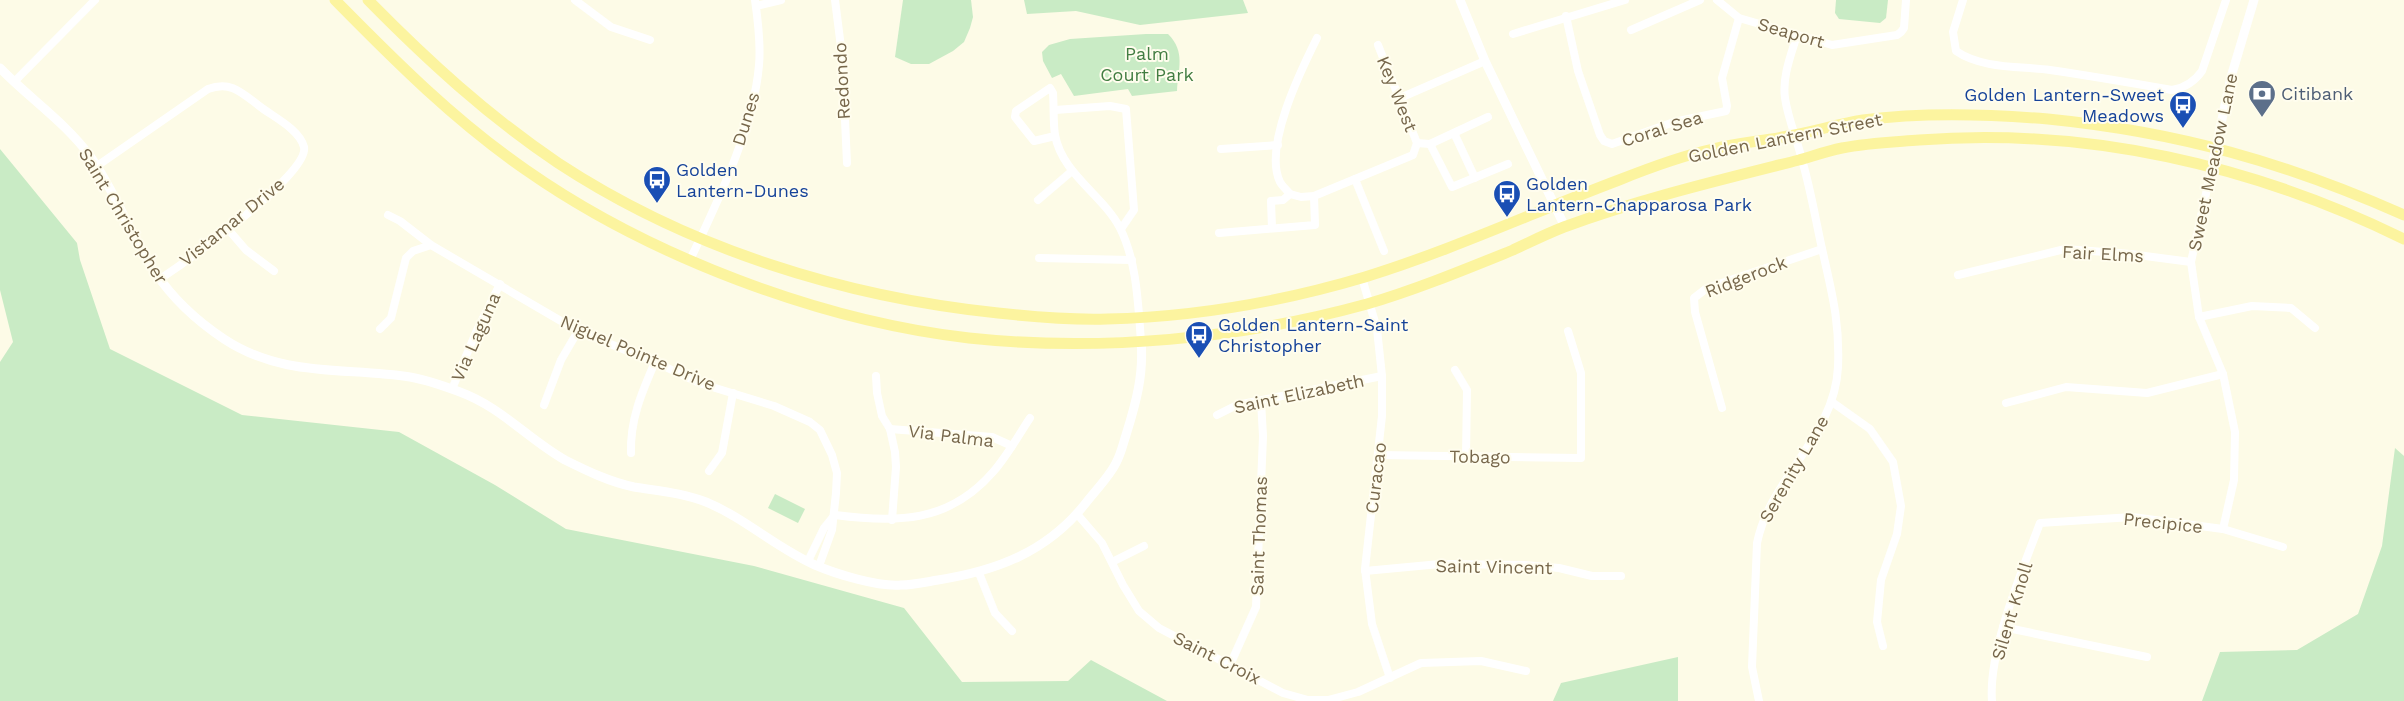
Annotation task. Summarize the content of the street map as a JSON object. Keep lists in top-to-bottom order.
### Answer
{
  "streets": {
    "main road": ["Golden Lantern Street"],
    "street": [
      "Seaport",
      "Redondo",
      "Key West",
      "Dunes",
      "Coral Sea",
      "Sweet Meadow Lane",
      "Saint Christopher",
      "Vistamar Drive",
      "Fair Elms",
      "Ridgerock",
      "Via Laguna",
      "Niguel Pointe Drive",
      "Saint Elizabeth",
      "Via Palma",
      "Tobago",
      "Serenity Lane",
      "Curacao",
      "Precipice",
      "Saint Thomas",
      "Saint Vincent",
      "Silent Knoll",
      "Saint Croix"
    ]
  },
  "crossings": [
    ["Seaport", "Coral Sea"],
    ["Seaport", "Serenity Lane"],
    ["Dunes", "Golden Lantern Street"],
    ["Golden Lantern Street", "Sweet Meadow Lane"],
    ["Golden Lantern Street", "Saint Christopher"],
    ["Golden Lantern Street", "Serenity Lane"],
    ["Golden Lantern Street", "Curacao"],
    ["Sweet Meadow Lane", "Fair Elms"],
    ["Sweet Meadow Lane", "Precipice"],
    ["Saint Christopher", "Vistamar Drive"],
    ["Saint Christopher", "Via Laguna"],
    ["Saint Christopher", "Niguel Pointe Drive"],
    ["Saint Christopher", "Saint Croix"],
    ["Ridgerock", "Serenity Lane"],
    ["Via Laguna", "Niguel Pointe Drive"],
    ["Saint Elizabeth", "Curacao"],
    ["Saint Elizabeth", "Saint Thomas"],
    ["Tobago", "Curacao"],
    ["Curacao", "Saint Vincent"],
    ["Curacao", "Saint Croix"],
    ["Precipice", "Silent Knoll"],
    ["Saint Thomas", "Saint Croix"]
  ],
  "parks": ["Palm Court Park"],
  "places": {
    "bank": ["Citibank"],
    "bus stop": [
      "Golden Lantern-Sweet Meadows",
      "Golden Lantern-Dunes",
      "Golden Lantern-Chapparosa Park",
      "Golden Lantern-Saint Christopher"
    ]
  }
}
